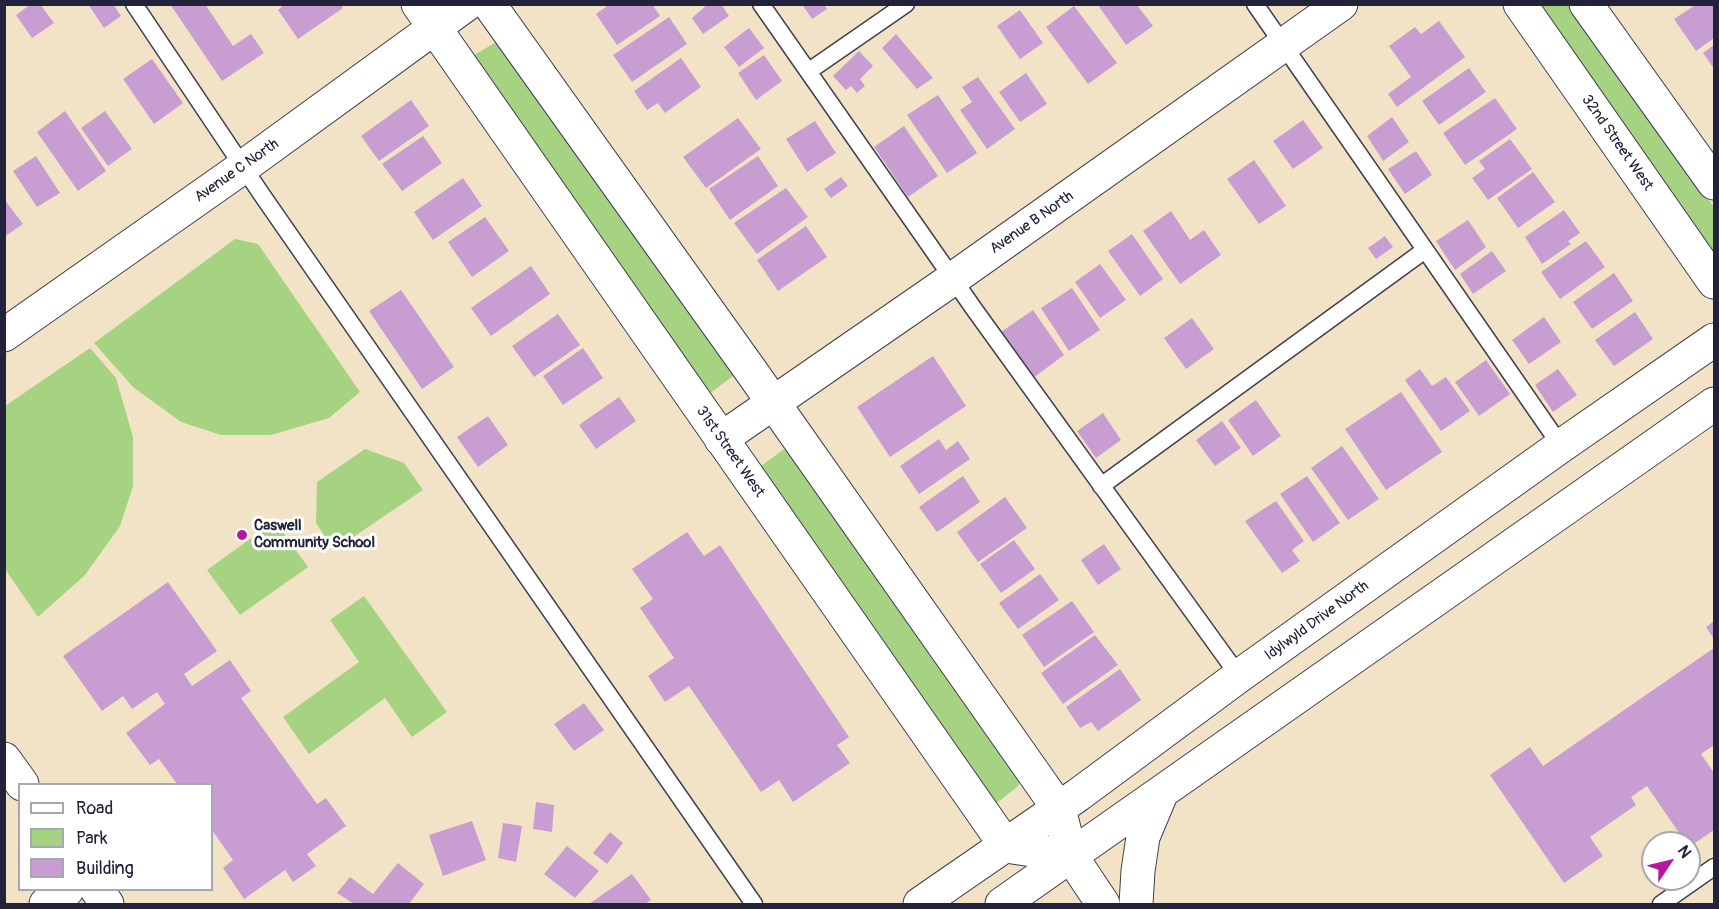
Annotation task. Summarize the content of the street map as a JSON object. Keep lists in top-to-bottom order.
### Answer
{
  "streets": {
    "street": [
      "32nd Street West",
      "Avenue C North",
      "Avenue B North",
      "31st Street West",
      "Idylwyld Drive North"
    ]
  },
  "crossings": [
    ["Avenue C North", "31st Street West"],
    ["Avenue B North", "31st Street West"],
    ["31st Street West", "Idylwyld Drive North"]
  ],
  "places": ["Caswell Community School"],
  "legend": ["Road", "Park", "Building"],
  "north": "top right"
}
